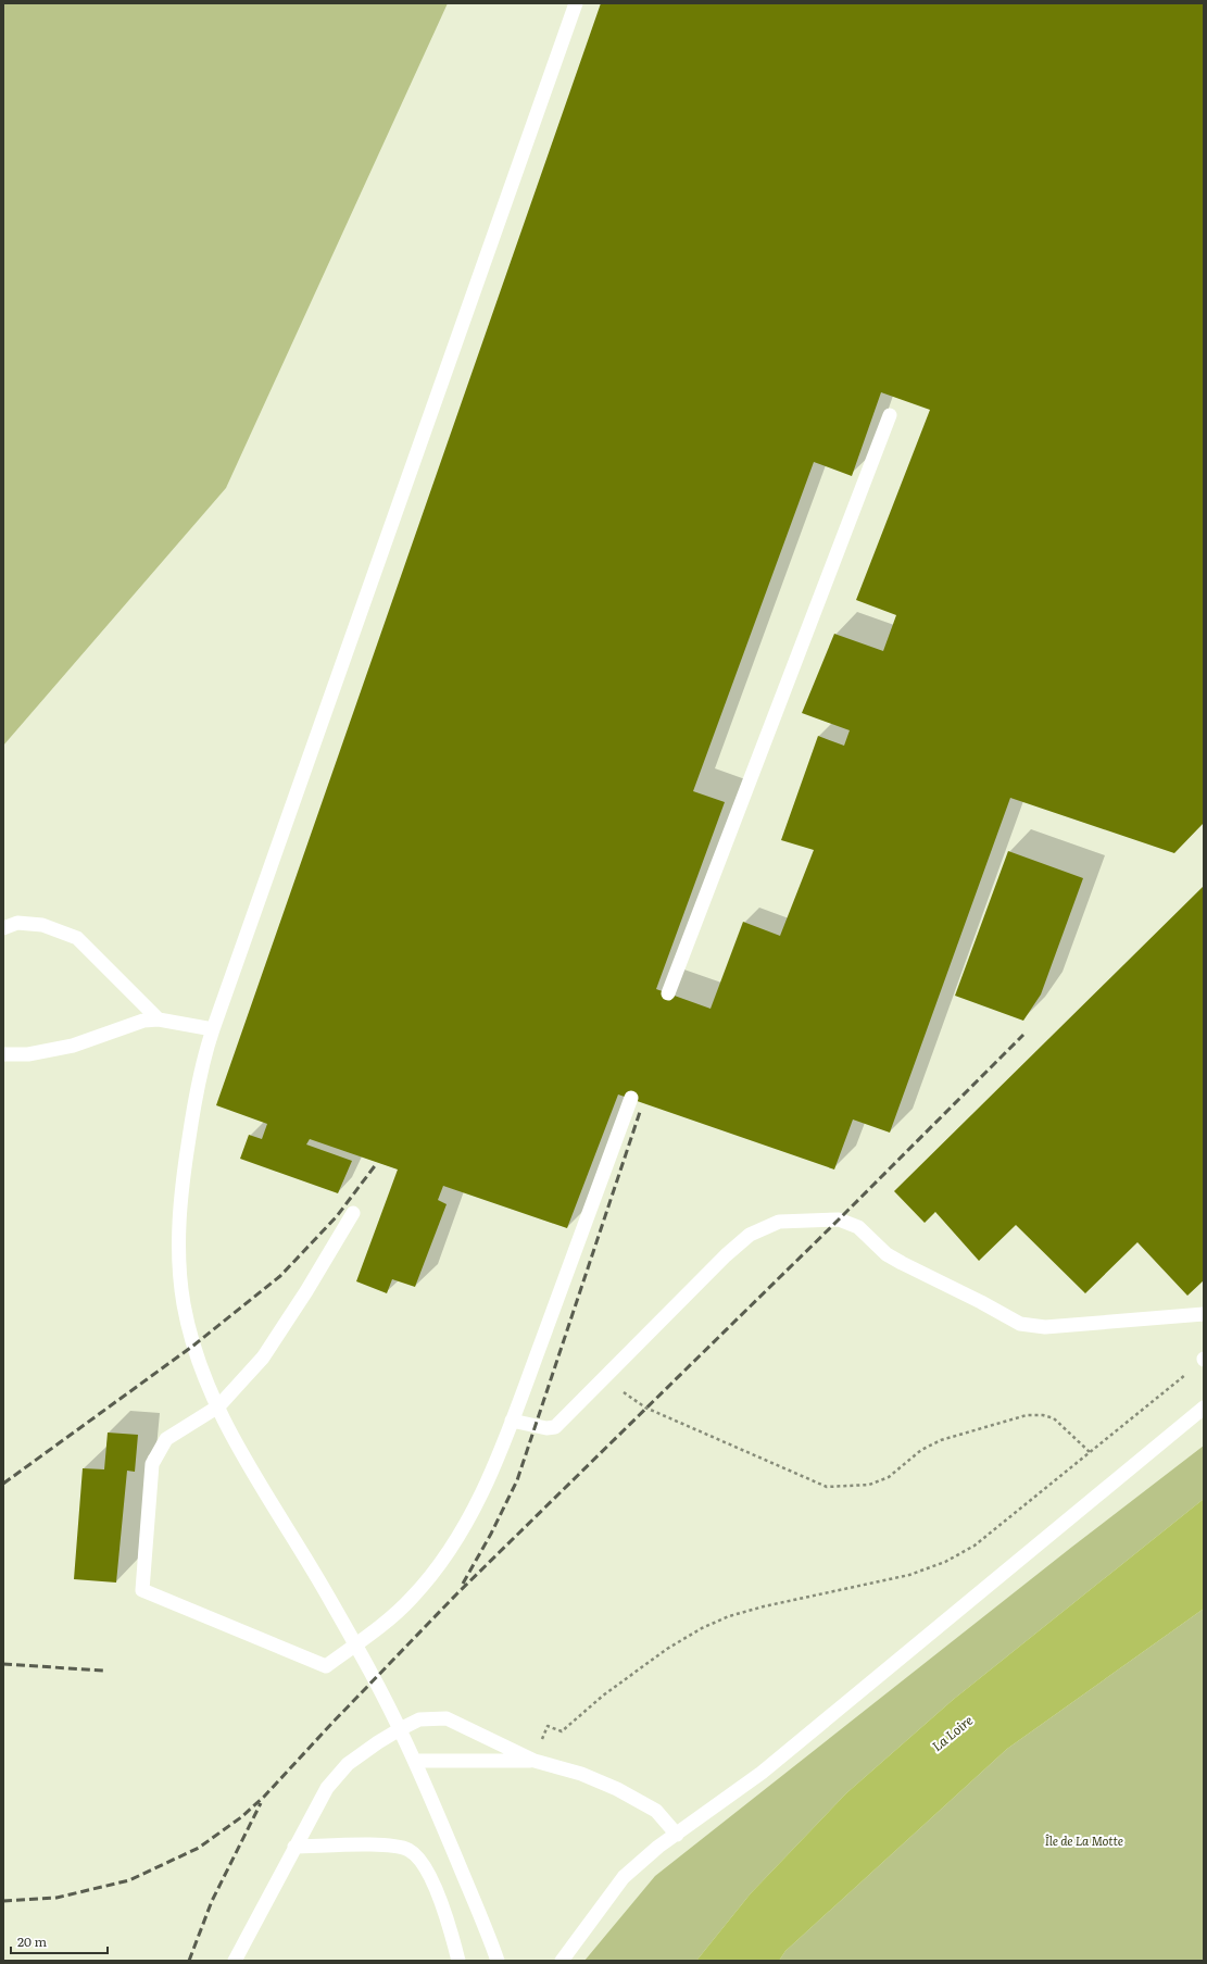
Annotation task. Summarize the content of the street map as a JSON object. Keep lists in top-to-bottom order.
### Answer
{
  "water": ["La Loire"],
  "parks": ["Île de La Motte"],
  "scale_bar": "20 m"
}
